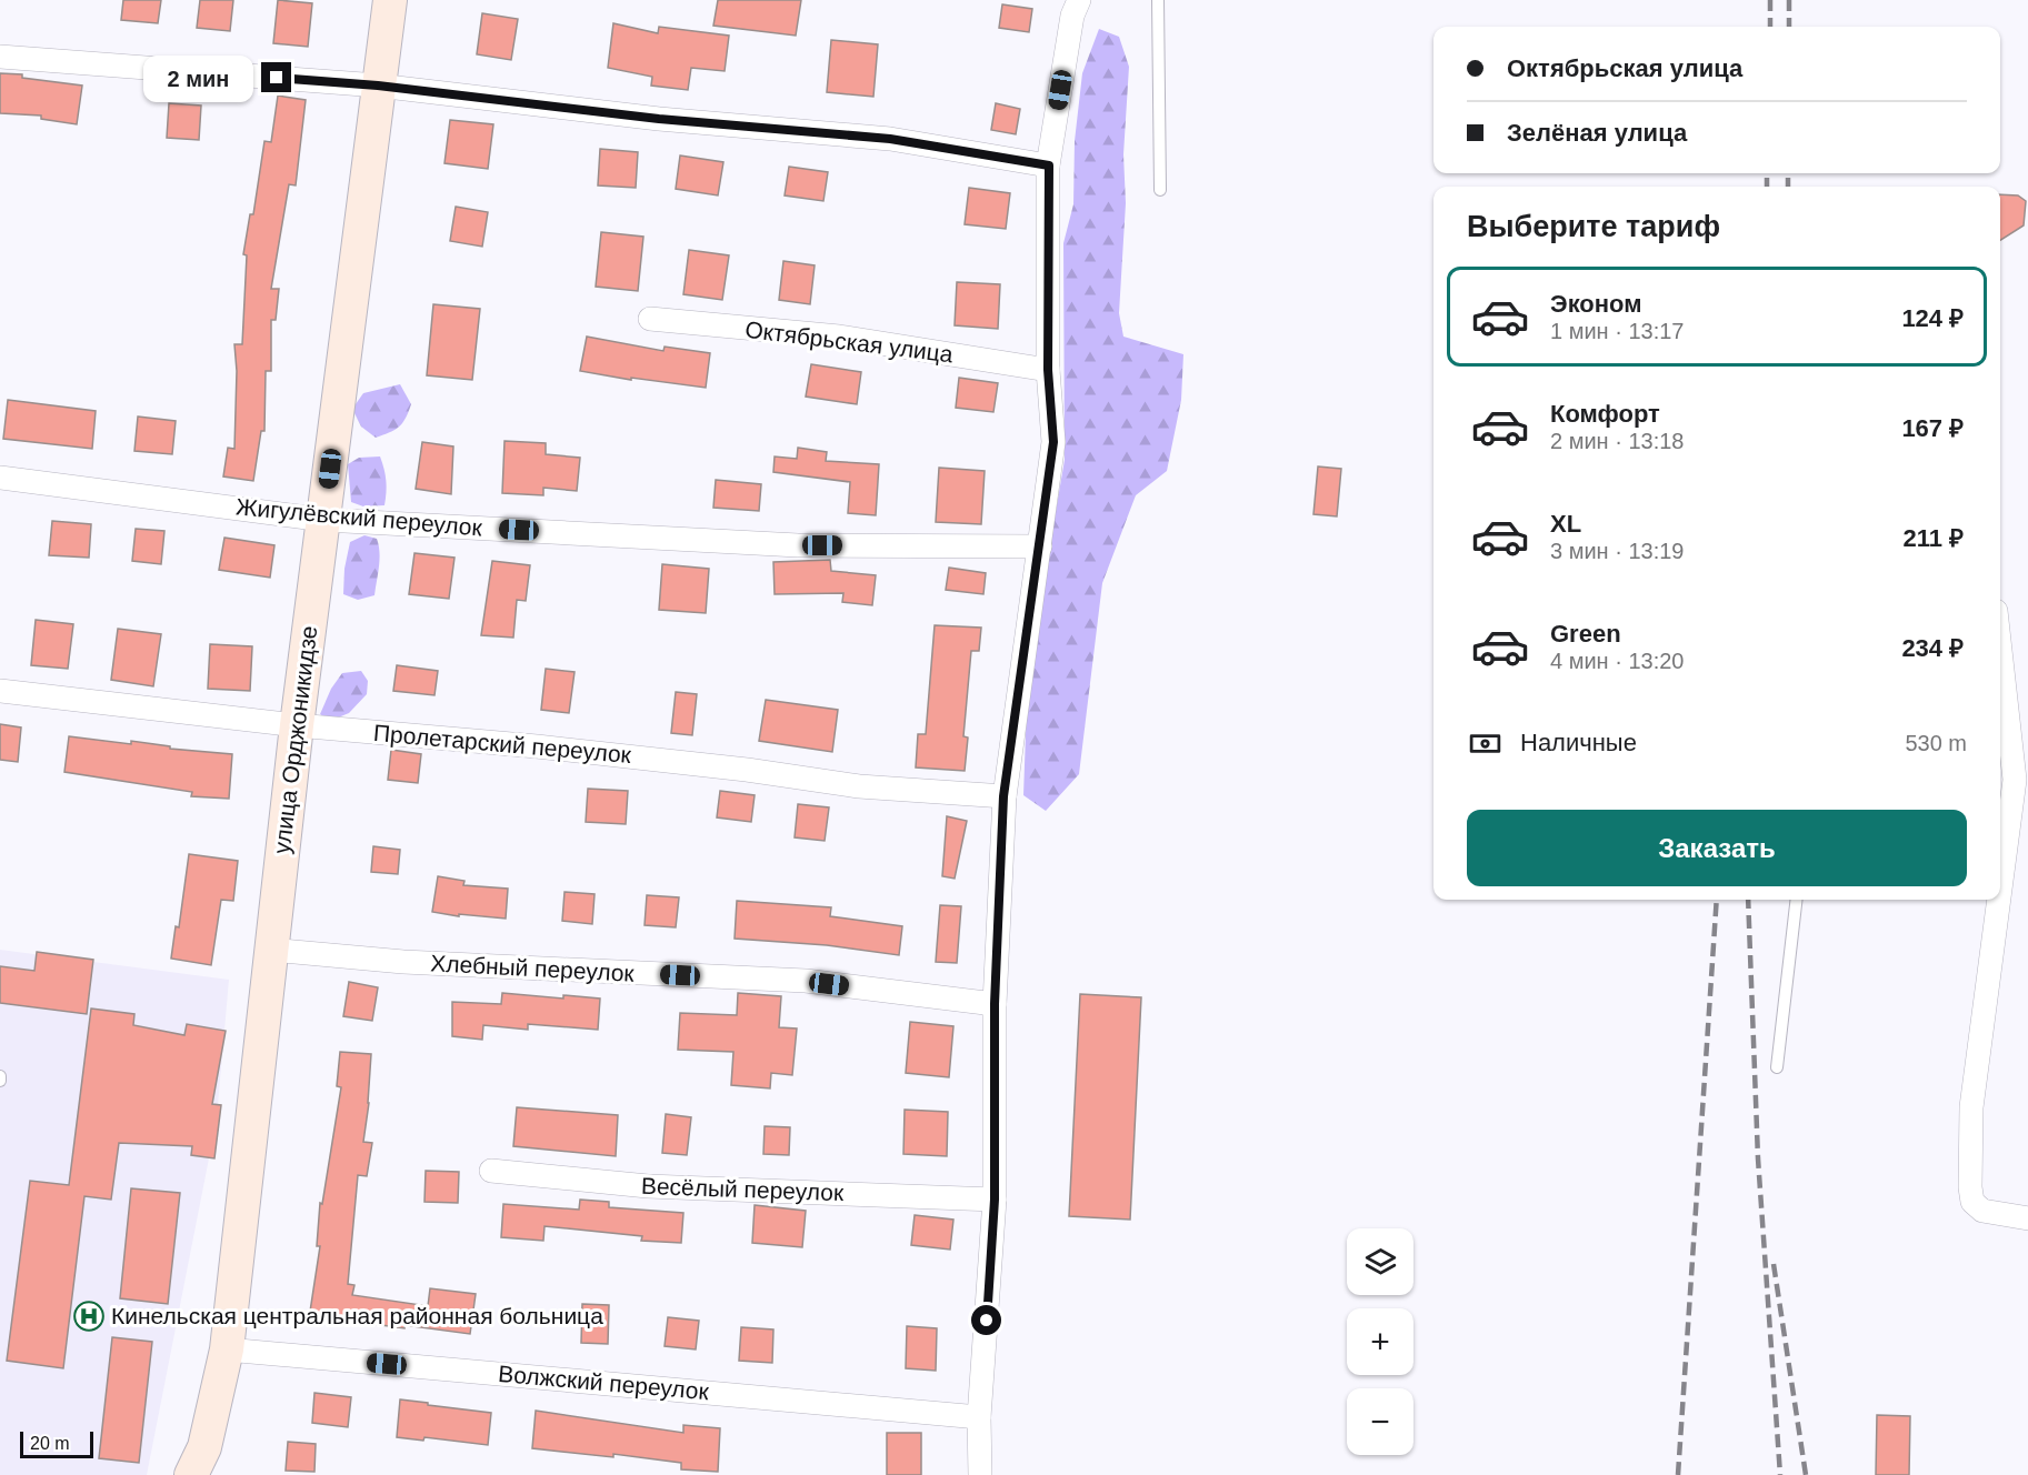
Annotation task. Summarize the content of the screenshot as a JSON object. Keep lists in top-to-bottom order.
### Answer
{
  "streets": {
    "street": [
      "Октябрьская улица",
      "Жигулёвский переулок",
      "улица Орджоникидзе",
      "Пролетарский переулок",
      "Хлебный переулок",
      "Весёлый переулок",
      "Волжский переулок"
    ]
  },
  "crossings": [
    ["Жигулёвский переулок", "улица Орджоникидзе"],
    ["улица Орджоникидзе", "Пролетарский переулок"],
    ["улица Орджоникидзе", "Хлебный переулок"],
    ["улица Орджоникидзе", "Волжский переулок"]
  ],
  "places": {
    "hospital": ["Кинельская центральная районная больница"]
  },
  "scale_bar": "20 m",
  "page": {
    "banner": ["Октябрьская улица", "Зелёная улица"],
    "bubble": "2 мин",
    "heading": "Выберите тариф",
    "list": [
      {
        "name": "Эконом",
        "note": "1 мин · 13:17",
        "value": "124 ₽"
      },
      {
        "name": "Комфорт",
        "note": "2 мин · 13:18",
        "value": "167 ₽"
      },
      {
        "name": "XL",
        "note": "3 мин · 13:19",
        "value": "211 ₽"
      },
      {
        "name": "Green",
        "note": "4 мин · 13:20",
        "value": "234 ₽"
      }
    ],
    "pay": ["Наличные", "530 m"],
    "buttons": "Заказать",
    "map_buttons": ["+", "−"],
    "scale": "20 m"
  }
}
